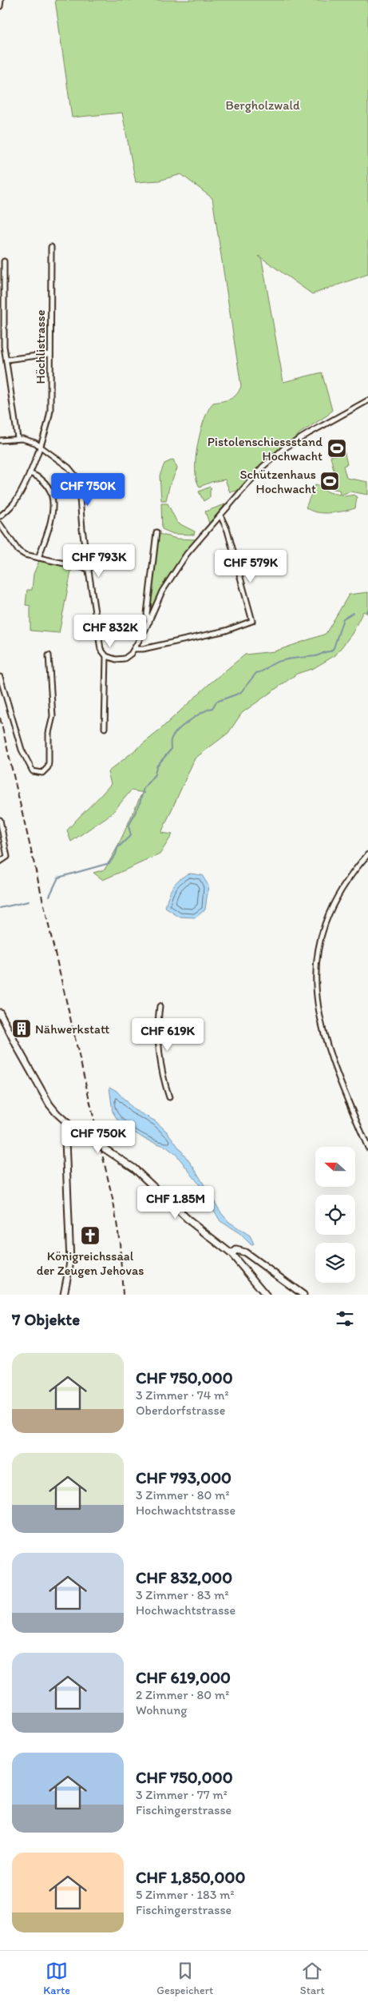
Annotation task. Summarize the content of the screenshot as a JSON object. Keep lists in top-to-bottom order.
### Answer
{
  "streets": {
    "street": ["Höchlistrasse"]
  },
  "parks": ["Bergholzwald"],
  "places": {
    "sports": ["Pistolenschiessstand Hochwacht", "Schützenhaus Hochwacht"],
    "building": ["Nähwerkstatt"],
    "church": ["Königreichssaal der Zeugen Jehovas"]
  },
  "north": "left",
  "page": {
    "price": [
      "CHF 750K",
      "CHF 793K",
      "CHF 579K",
      "CHF 832K",
      "CHF 619K",
      "CHF 750K",
      "CHF 1.85M"
    ],
    "heading": "7 Objekte",
    "list": [
      {
        "name": "CHF 750,000",
        "note": "3 Zimmer · 74 m² · Oberdorfstrasse"
      },
      {
        "name": "CHF 793,000",
        "note": "3 Zimmer · 80 m² · Hochwachtstrasse"
      },
      {
        "name": "CHF 832,000",
        "note": "3 Zimmer · 83 m² · Hochwachtstrasse"
      },
      {
        "name": "CHF 619,000",
        "note": "2 Zimmer · 80 m² · Wohnung"
      },
      {
        "name": "CHF 750,000",
        "note": "3 Zimmer · 77 m² · Fischingerstrasse"
      },
      {
        "name": "CHF 1,850,000",
        "note": "5 Zimmer · 183 m² · Fischingerstrasse"
      }
    ],
    "tabs": ["Karte", "Gespeichert", "Start"]
  }
}
